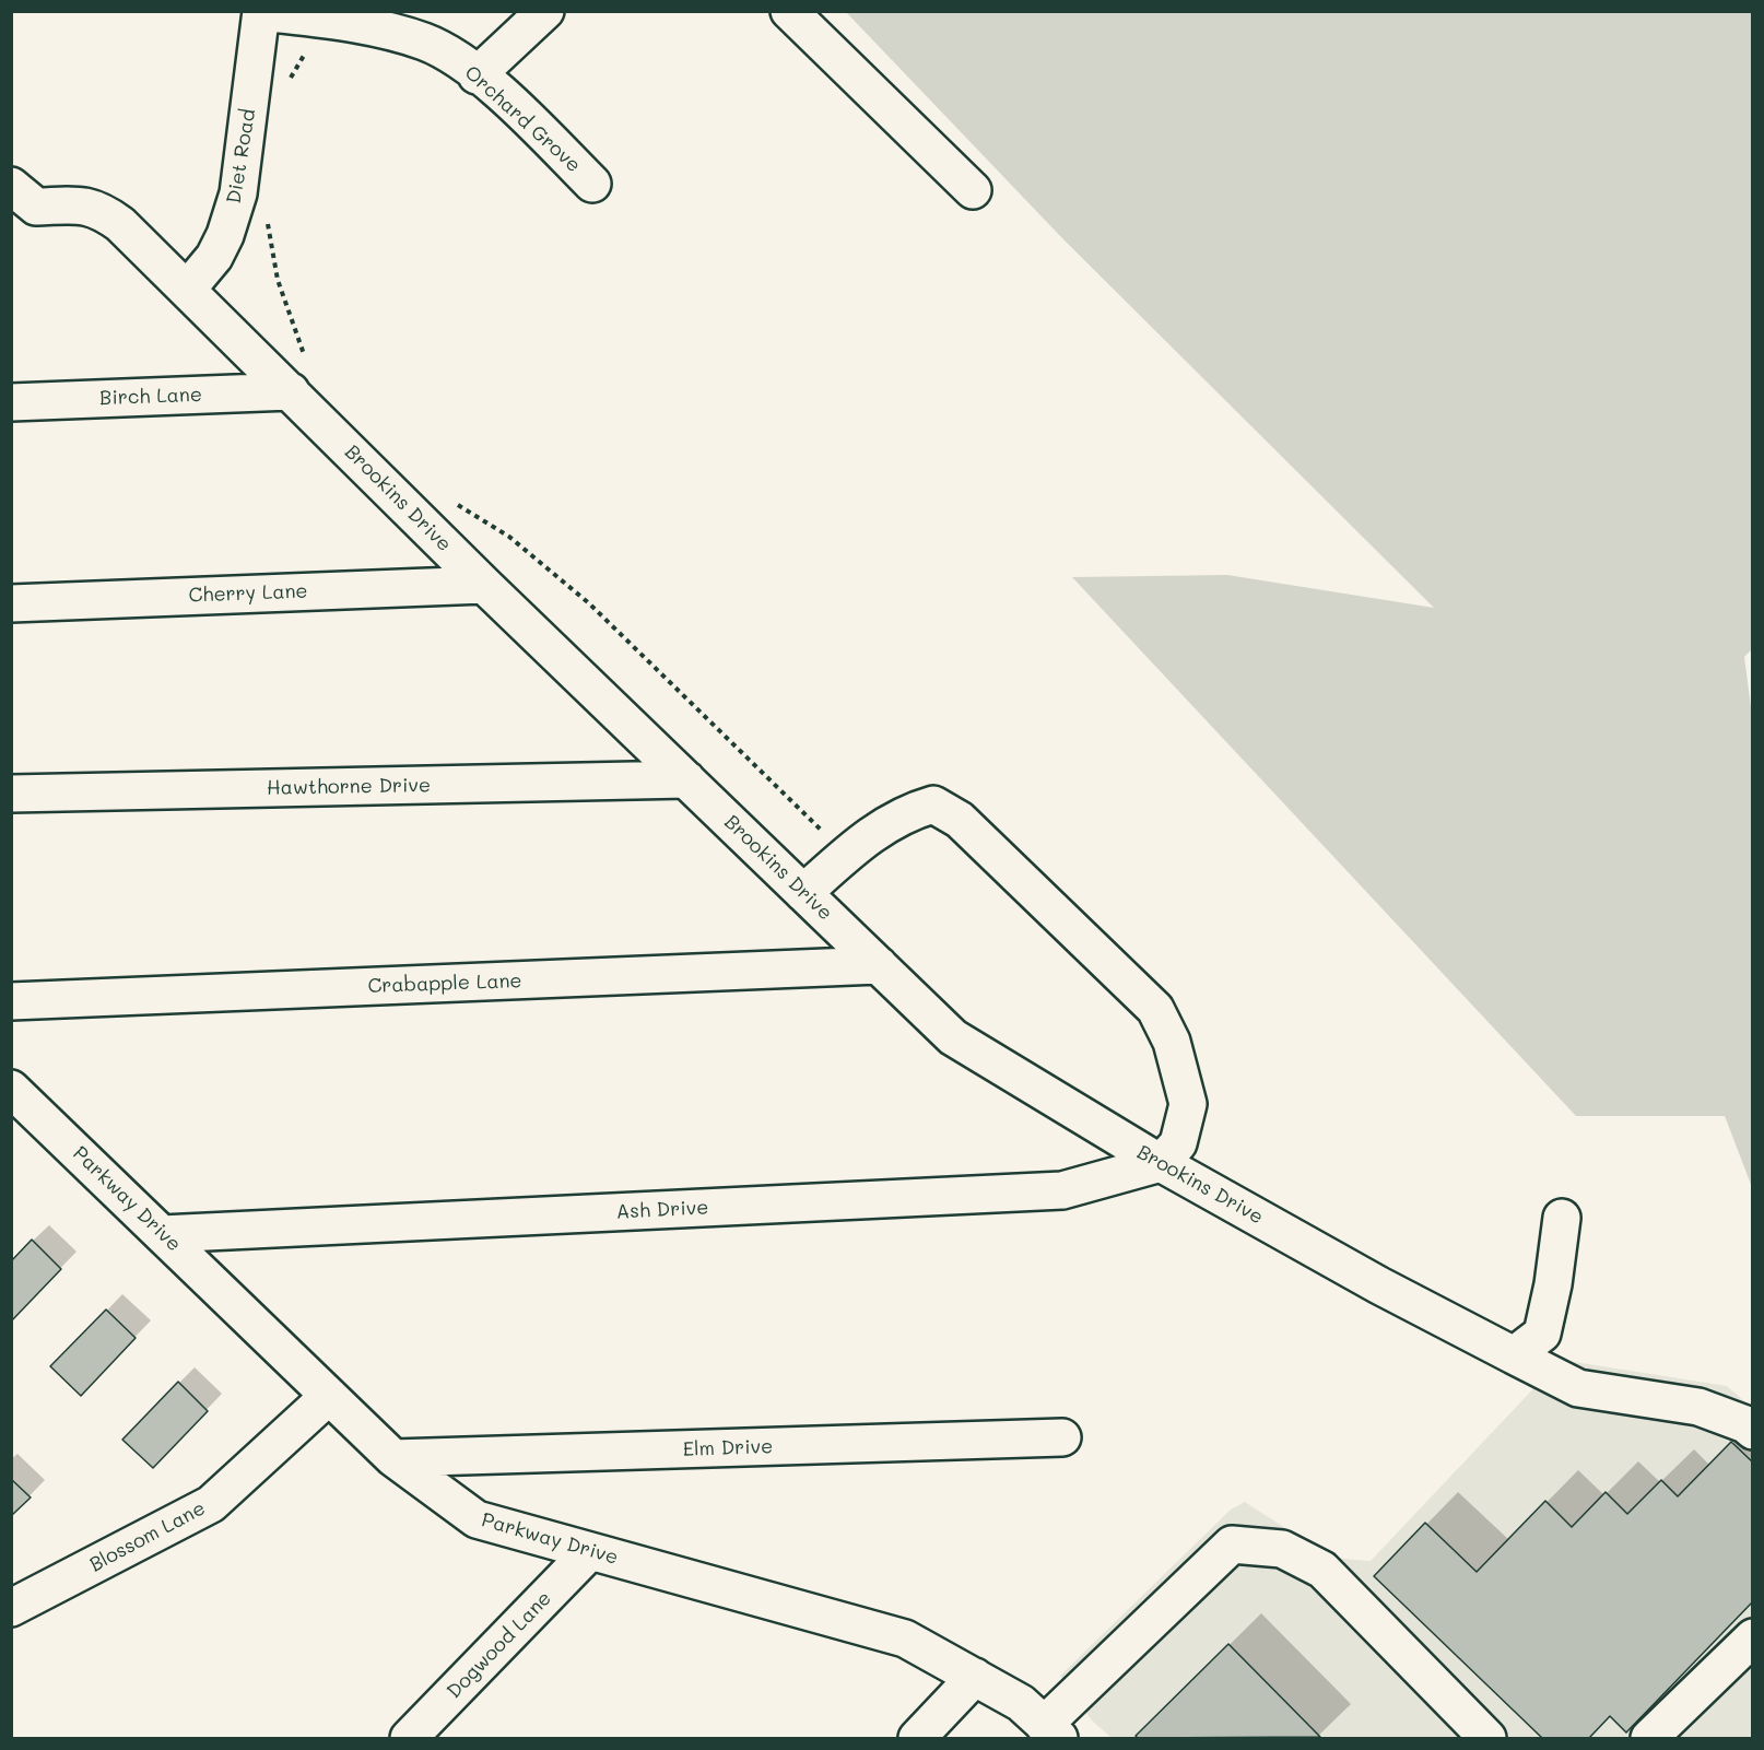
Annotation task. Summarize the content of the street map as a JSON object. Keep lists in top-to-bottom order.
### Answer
{
  "streets": {
    "street": [
      "Orchard Grove",
      "Diet Road",
      "Birch Lane",
      "Brookins Drive",
      "Cherry Lane",
      "Hawthorne Drive",
      "Crabapple Lane",
      "Parkway Drive",
      "Ash Drive",
      "Elm Drive",
      "Blossom Lane",
      "Dogwood Lane"
    ]
  },
  "crossings": [
    ["Orchard Grove", "Diet Road"],
    ["Diet Road", "Brookins Drive"],
    ["Birch Lane", "Brookins Drive"],
    ["Brookins Drive", "Cherry Lane"],
    ["Brookins Drive", "Hawthorne Drive"],
    ["Brookins Drive", "Crabapple Lane"],
    ["Brookins Drive", "Ash Drive"],
    ["Parkway Drive", "Ash Drive"],
    ["Parkway Drive", "Elm Drive"],
    ["Parkway Drive", "Blossom Lane"],
    ["Parkway Drive", "Dogwood Lane"]
  ]
}
